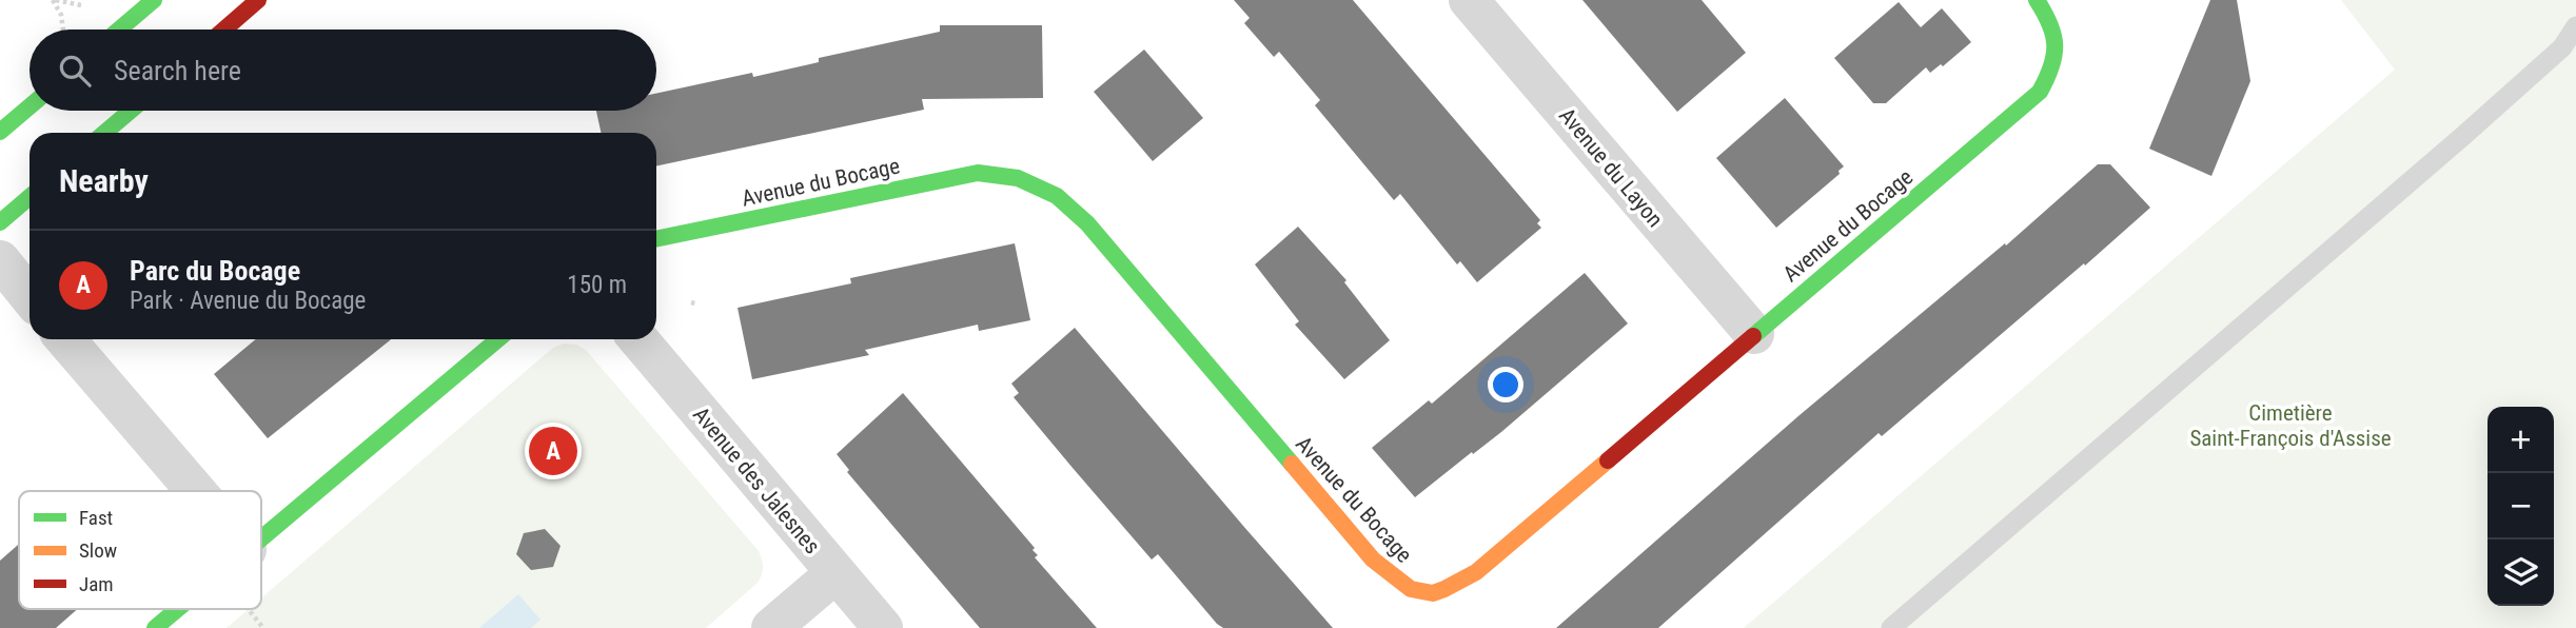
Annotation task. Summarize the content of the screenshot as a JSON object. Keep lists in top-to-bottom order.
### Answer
{
  "streets": {
    "street": ["Avenue du Layon", "Avenue du Bocage", "Avenue des Jalesnes"]
  },
  "crossings": [
    ["Avenue du Layon", "Avenue du Bocage"]
  ],
  "parks": ["Cimetière Saint-François d'Assise"],
  "legend": ["Fast", "Slow", "Jam"],
  "page": {
    "search": "Search here",
    "heading": "Nearby",
    "list": [
      {
        "mark": "A",
        "name": "Parc du Bocage",
        "note": "Park · Avenue du Bocage",
        "value": "150 m"
      }
    ],
    "map_buttons": ["+", "−"],
    "pins": "A"
  }
}
